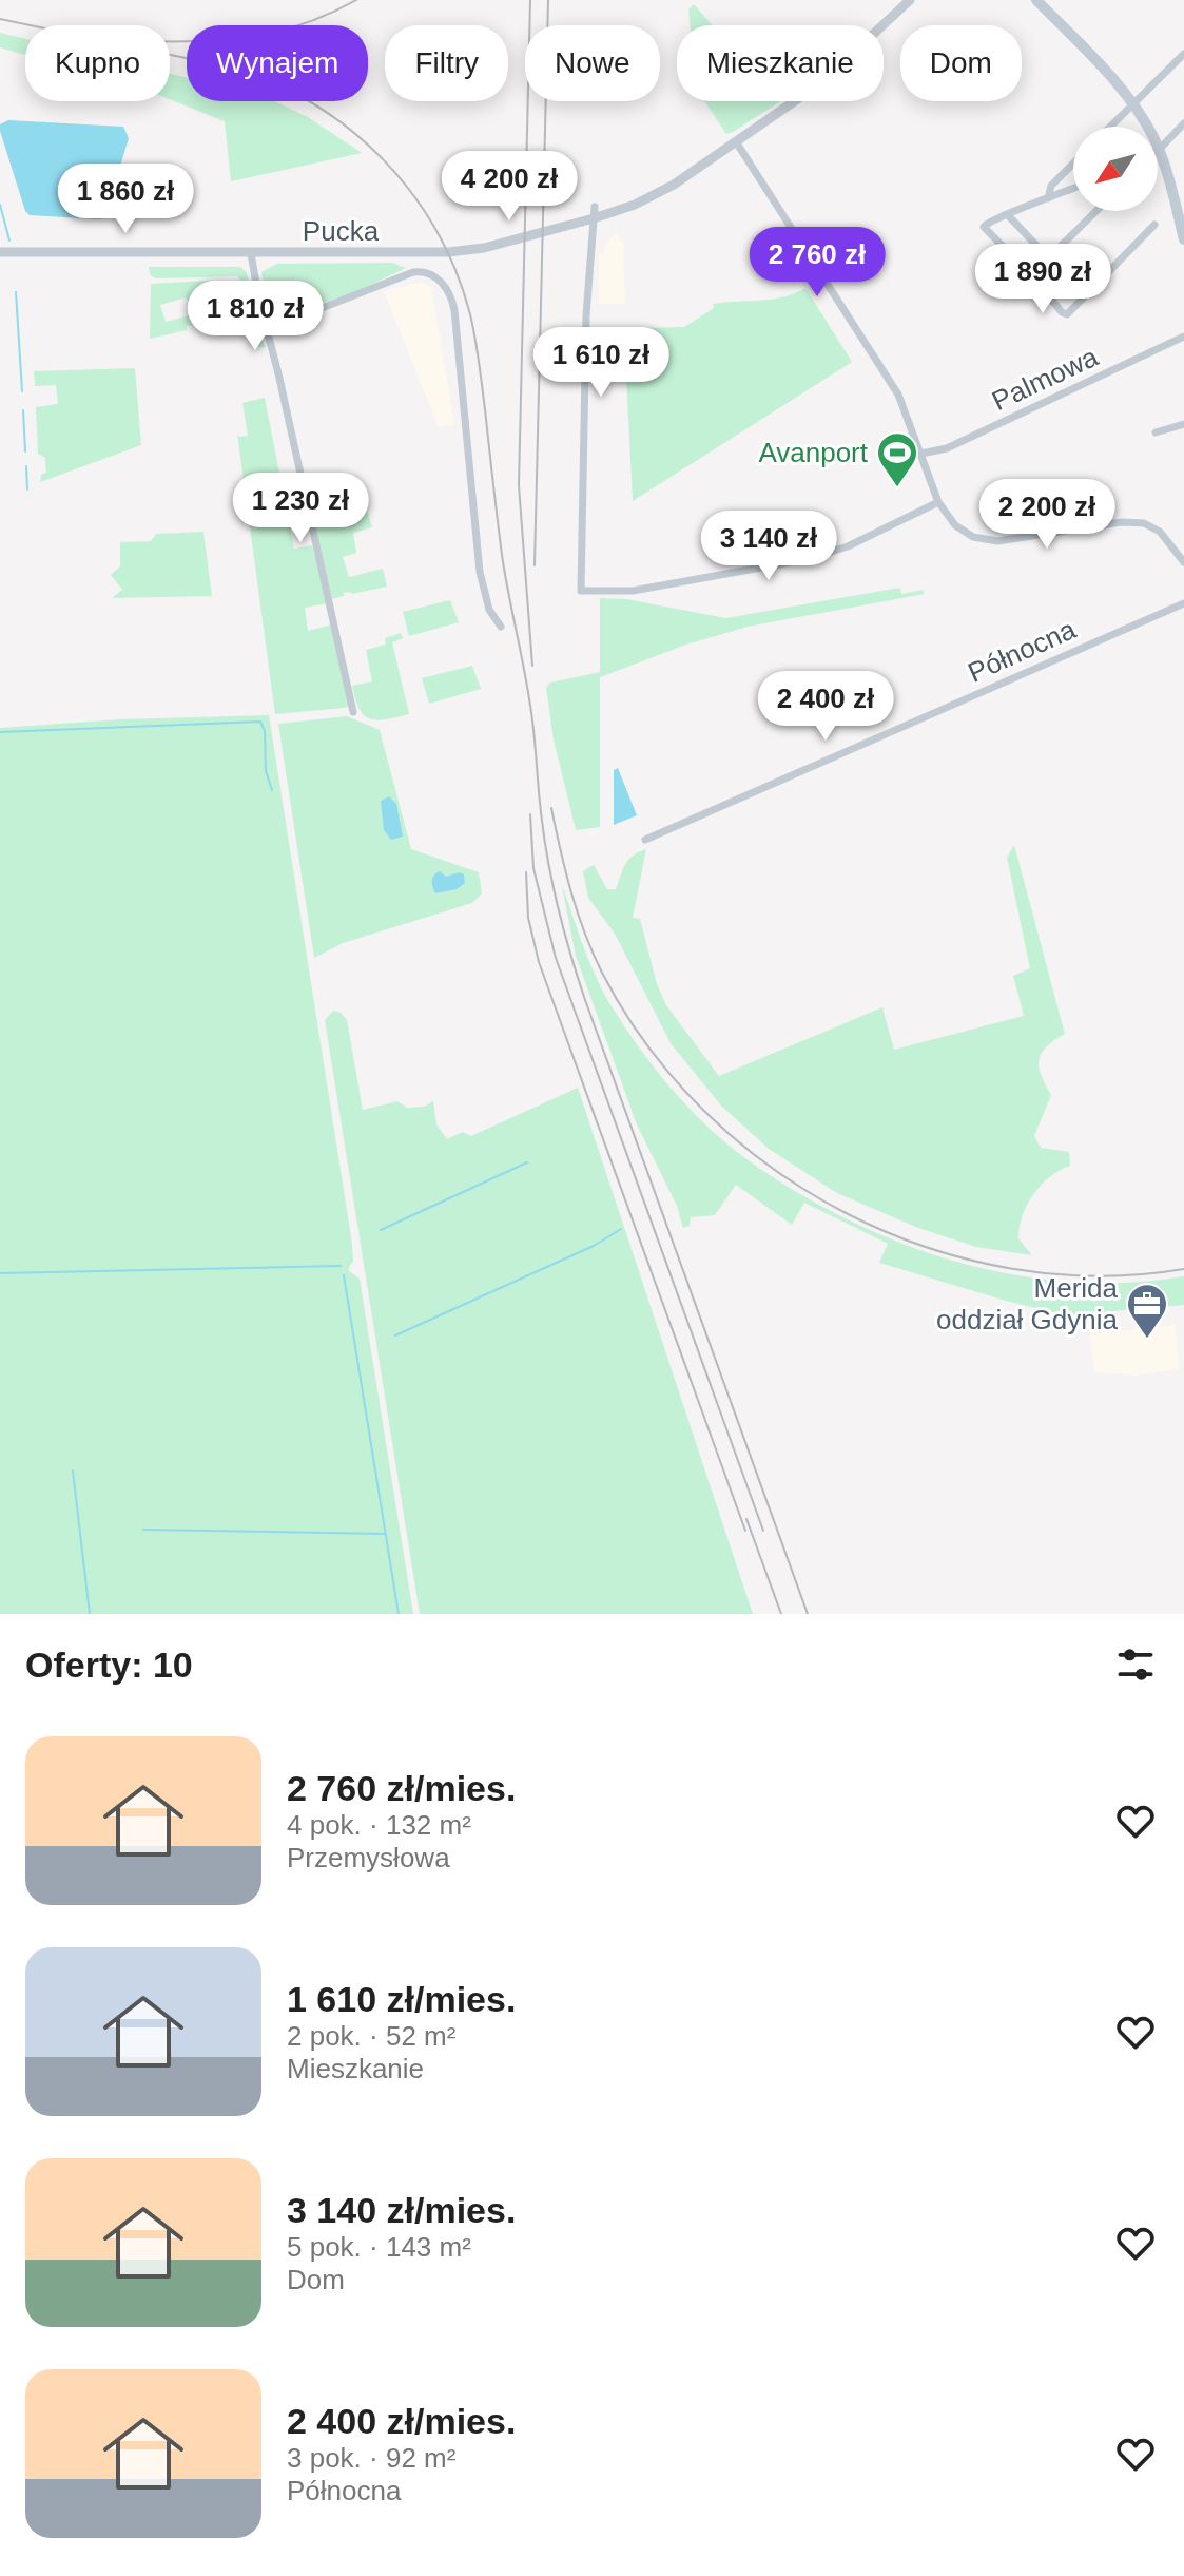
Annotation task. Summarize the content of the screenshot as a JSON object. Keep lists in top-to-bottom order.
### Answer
{
  "streets": {
    "street": ["Pucka", "Palmowa", "Północna"]
  },
  "places": {
    "sports": ["Avanport"],
    "office": ["Merida oddział Gdynia"]
  },
  "north": "bottom left",
  "page": {
    "chip": [
      "Kupno",
      "Wynajem",
      "Filtry",
      "Nowe",
      "Mieszkanie",
      "Dom"
    ],
    "price": [
      "4 200 zł",
      "1 860 zł",
      "2 760 zł",
      "1 890 zł",
      "1 810 zł",
      "1 610 zł",
      "1 230 zł",
      "2 200 zł",
      "3 140 zł",
      "2 400 zł"
    ],
    "heading": "Oferty: 10",
    "list": [
      {
        "name": "2 760 zł/mies.",
        "note": "4 pok. · 132 m² · Przemysłowa"
      },
      {
        "name": "1 610 zł/mies.",
        "note": "2 pok. · 52 m² · Mieszkanie"
      },
      {
        "name": "3 140 zł/mies.",
        "note": "5 pok. · 143 m² · Dom"
      },
      {
        "name": "2 400 zł/mies.",
        "note": "3 pok. · 92 m² · Północna"
      }
    ]
  }
}
